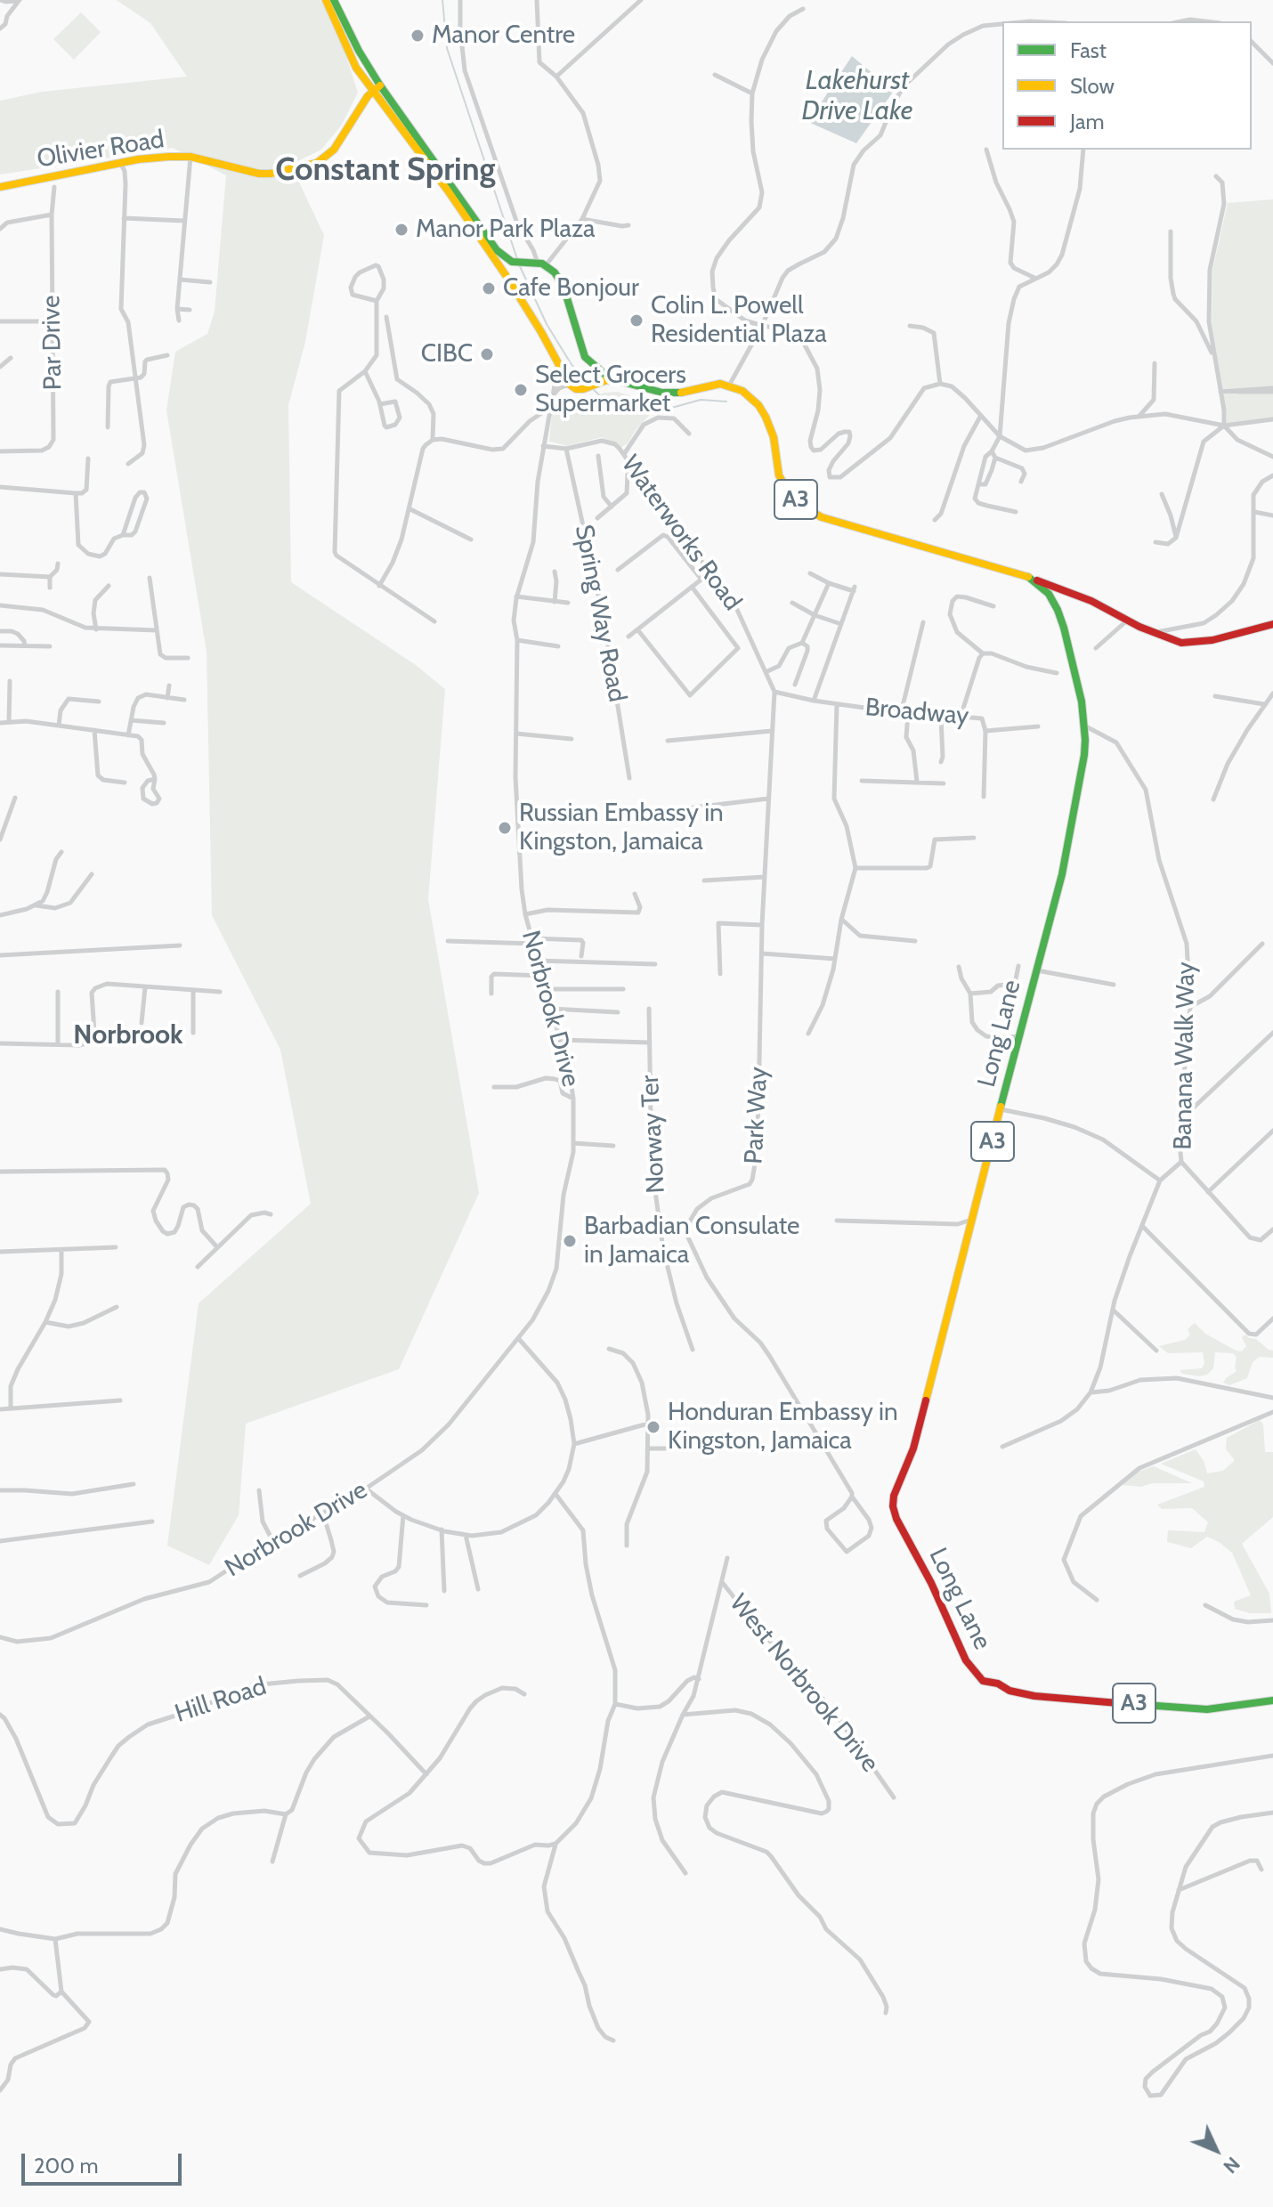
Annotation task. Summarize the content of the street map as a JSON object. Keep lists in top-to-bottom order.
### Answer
{
  "streets": {
    "main road": ["Olivier Road", "A3", "Long Lane"],
    "street": [
      "Par Drive",
      "Waterworks Road",
      "Spring Way Road",
      "Broadway",
      "Norbrook Drive",
      "Banana Walk Way",
      "Park Way",
      "Norway Ter",
      "West Norbrook Drive",
      "Hill Road"
    ]
  },
  "crossings": [
    ["A3", "Long Lane"],
    ["Waterworks Road", "Spring Way Road"],
    ["Waterworks Road", "Broadway"],
    ["Waterworks Road", "Norbrook Drive"],
    ["Waterworks Road", "Park Way"],
    ["Broadway", "Park Way"],
    ["Norbrook Drive", "Norway Ter"],
    ["Long Lane", "Banana Walk Way"]
  ],
  "districts": ["Constant Spring", "Norbrook"],
  "water": ["Lakehurst Drive Lake"],
  "places": [
    "Manor Centre",
    "Manor Park Plaza",
    "Cafe Bonjour",
    "Colin L. Powell Residential Plaza",
    "CIBC",
    "Select Grocers Supermarket",
    "Russian Embassy in Kingston, Jamaica",
    "Barbadian Consulate in Jamaica",
    "Honduran Embassy in Kingston, Jamaica"
  ],
  "legend": ["Fast", "Slow", "Jam"],
  "scale_bar": "200 m",
  "north": "bottom right"
}
